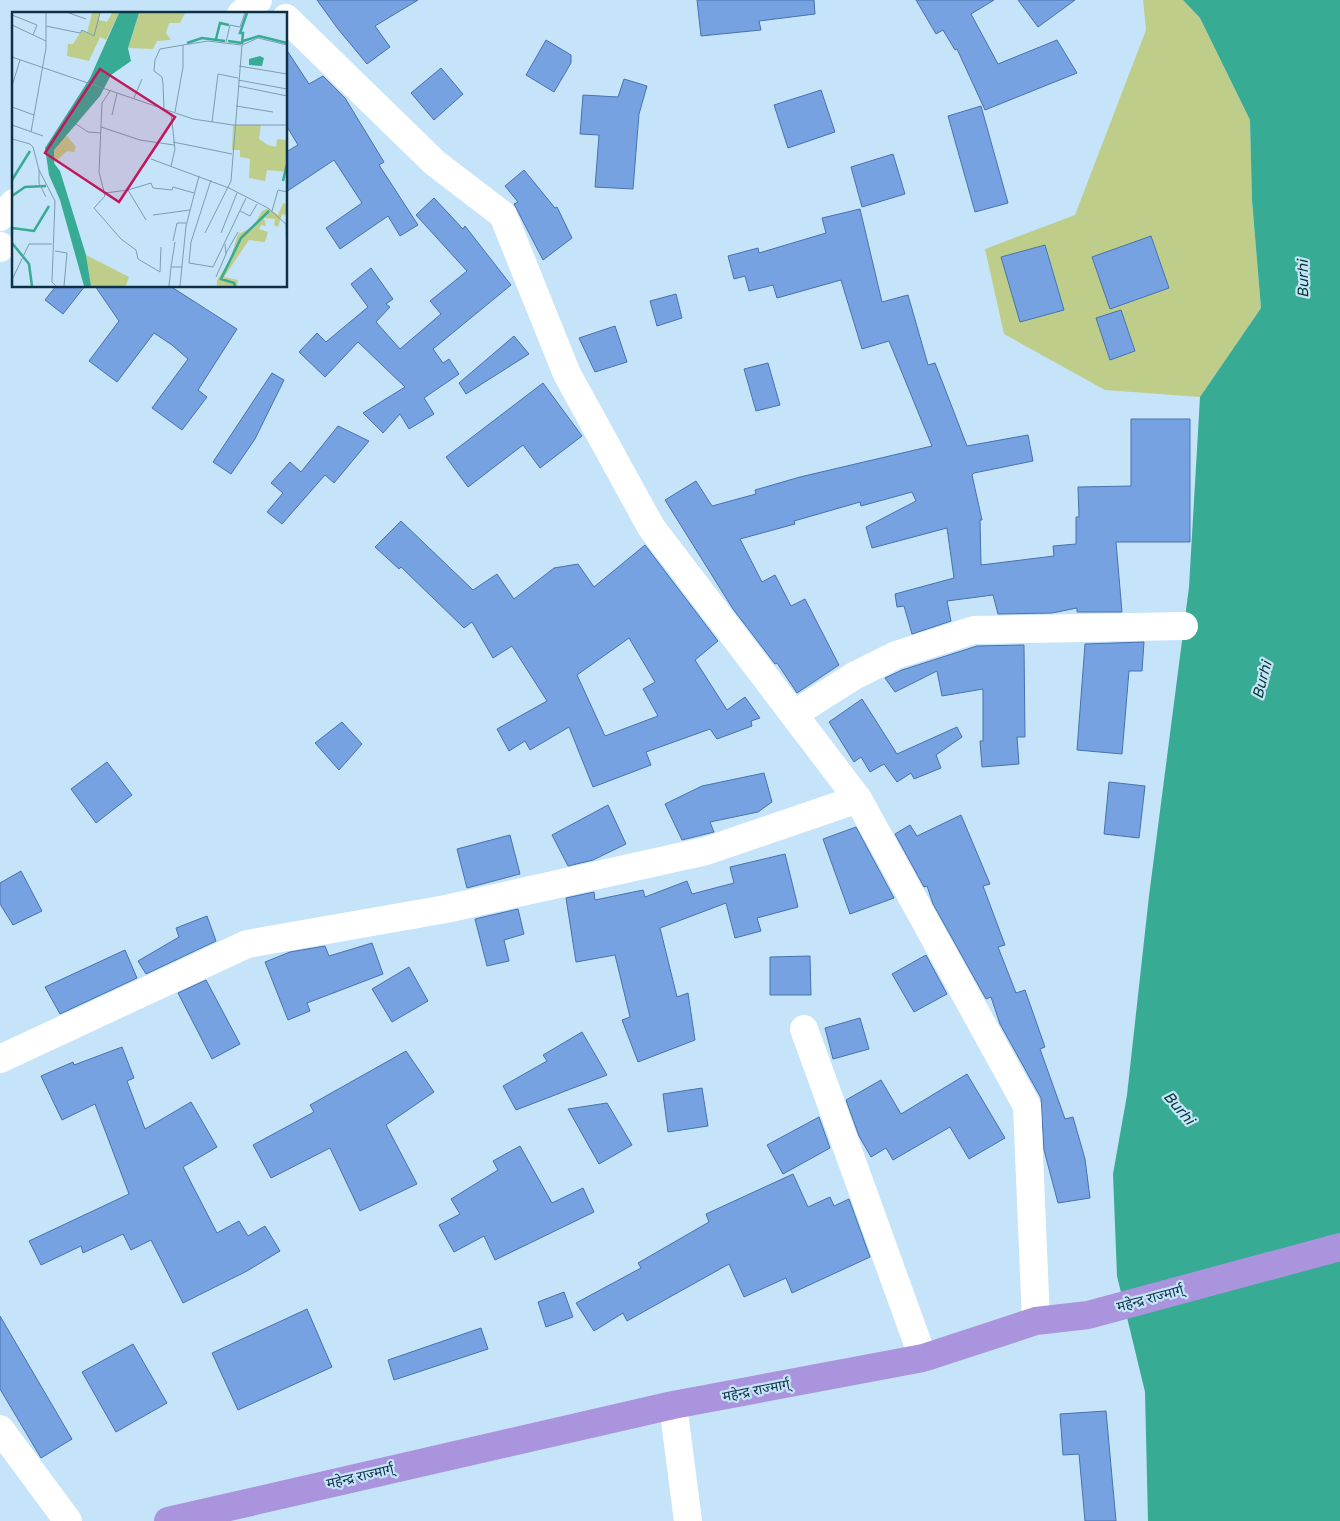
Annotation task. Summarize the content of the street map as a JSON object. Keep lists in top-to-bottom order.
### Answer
{
  "streets": {
    "highway": ["महेन्द्र राज्मार्ग्"]
  },
  "water": ["Burhi"]
}
